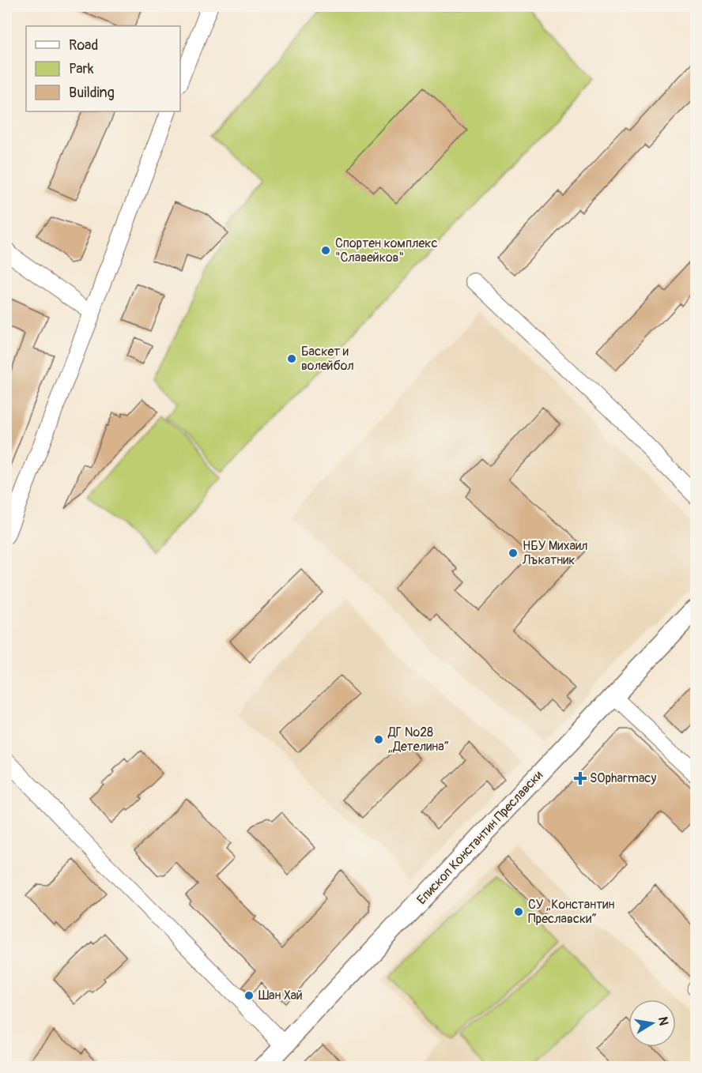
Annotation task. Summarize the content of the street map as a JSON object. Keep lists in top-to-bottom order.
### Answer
{
  "streets": {
    "street": ["Епископ Константин Преславски"]
  },
  "places": {
    "other": [
      "Спортен комплекс \"Славейков\"",
      "Баскет и волейбол",
      "НБУ Михаил Лъкатник",
      "ДГ №28 „Детелина“",
      "СУ „Константин Преславски“",
      "Шан Хай"
    ],
    "health": ["SOpharmacy"]
  },
  "legend": ["Road", "Park", "Building"],
  "north": "right"
}
